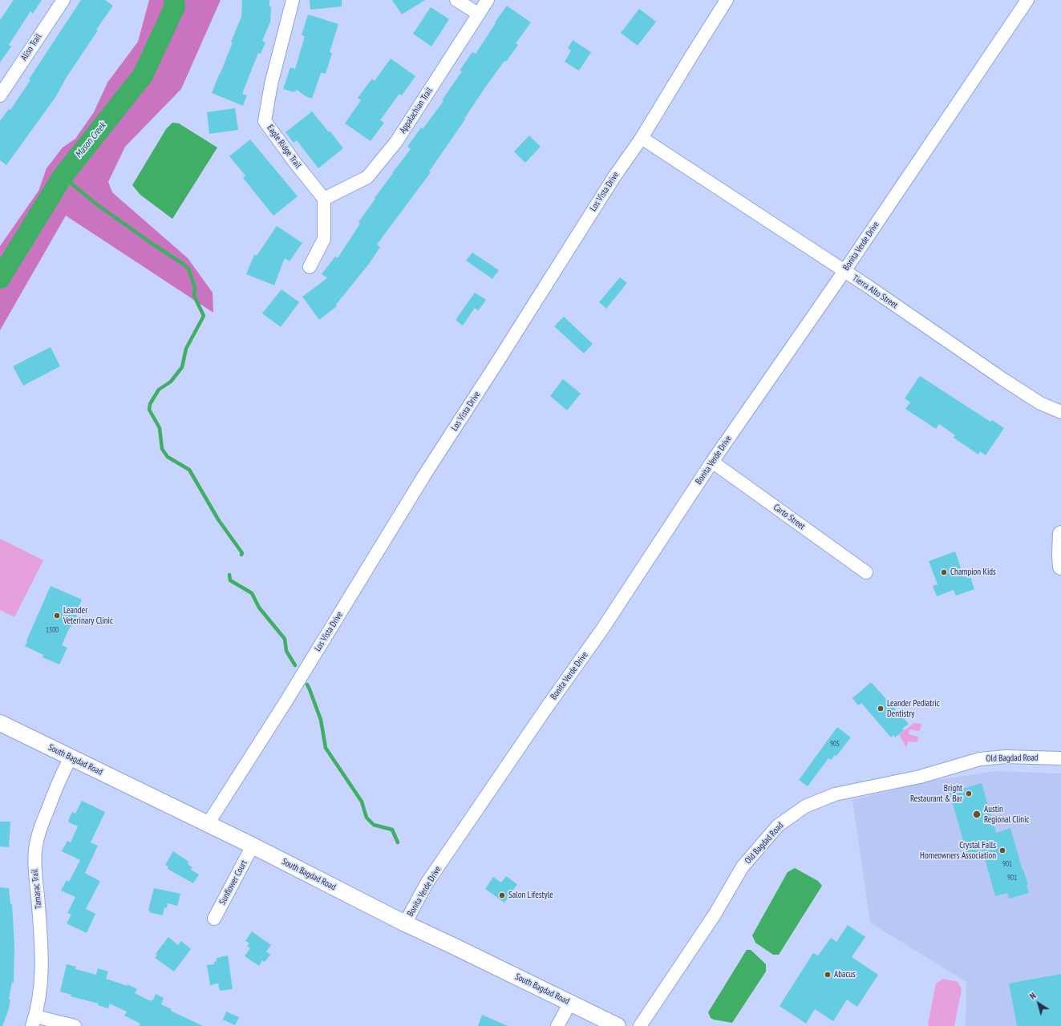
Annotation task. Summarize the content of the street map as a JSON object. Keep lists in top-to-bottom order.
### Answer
{
  "streets": {
    "main road": ["South Bagdad Road"],
    "street": [
      "Aliso Trail",
      "Appalachian Trail",
      "Eagle Ridge Trail",
      "Los Vista Drive",
      "Bonita Verde Drive",
      "Tierra Alto Street",
      "Carto Street",
      "Old Bagdad Road",
      "Sunflower Court",
      "Tamarac Trail"
    ]
  },
  "crossings": [
    ["Appalachian Trail", "Eagle Ridge Trail"],
    ["Los Vista Drive", "Tierra Alto Street"],
    ["Los Vista Drive", "South Bagdad Road"],
    ["Bonita Verde Drive", "Tierra Alto Street"],
    ["Bonita Verde Drive", "Carto Street"],
    ["Bonita Verde Drive", "South Bagdad Road"],
    ["South Bagdad Road", "Sunflower Court"],
    ["South Bagdad Road", "Tamarac Trail"]
  ],
  "water": ["Mason Creek"],
  "places": [
    "Champion Kids",
    "Leander Veterinary Clinic",
    "Leander Pediatric Dentistry",
    "Bright Restaurant & Bar",
    "Austin Regional Clinic",
    "Crystal Falls Homeowners Association",
    "Salon Lifestyle",
    "Abacus"
  ],
  "house_numbers": [
    "1300",
    "905",
    "901",
    "901"
  ],
  "north": "top left"
}
